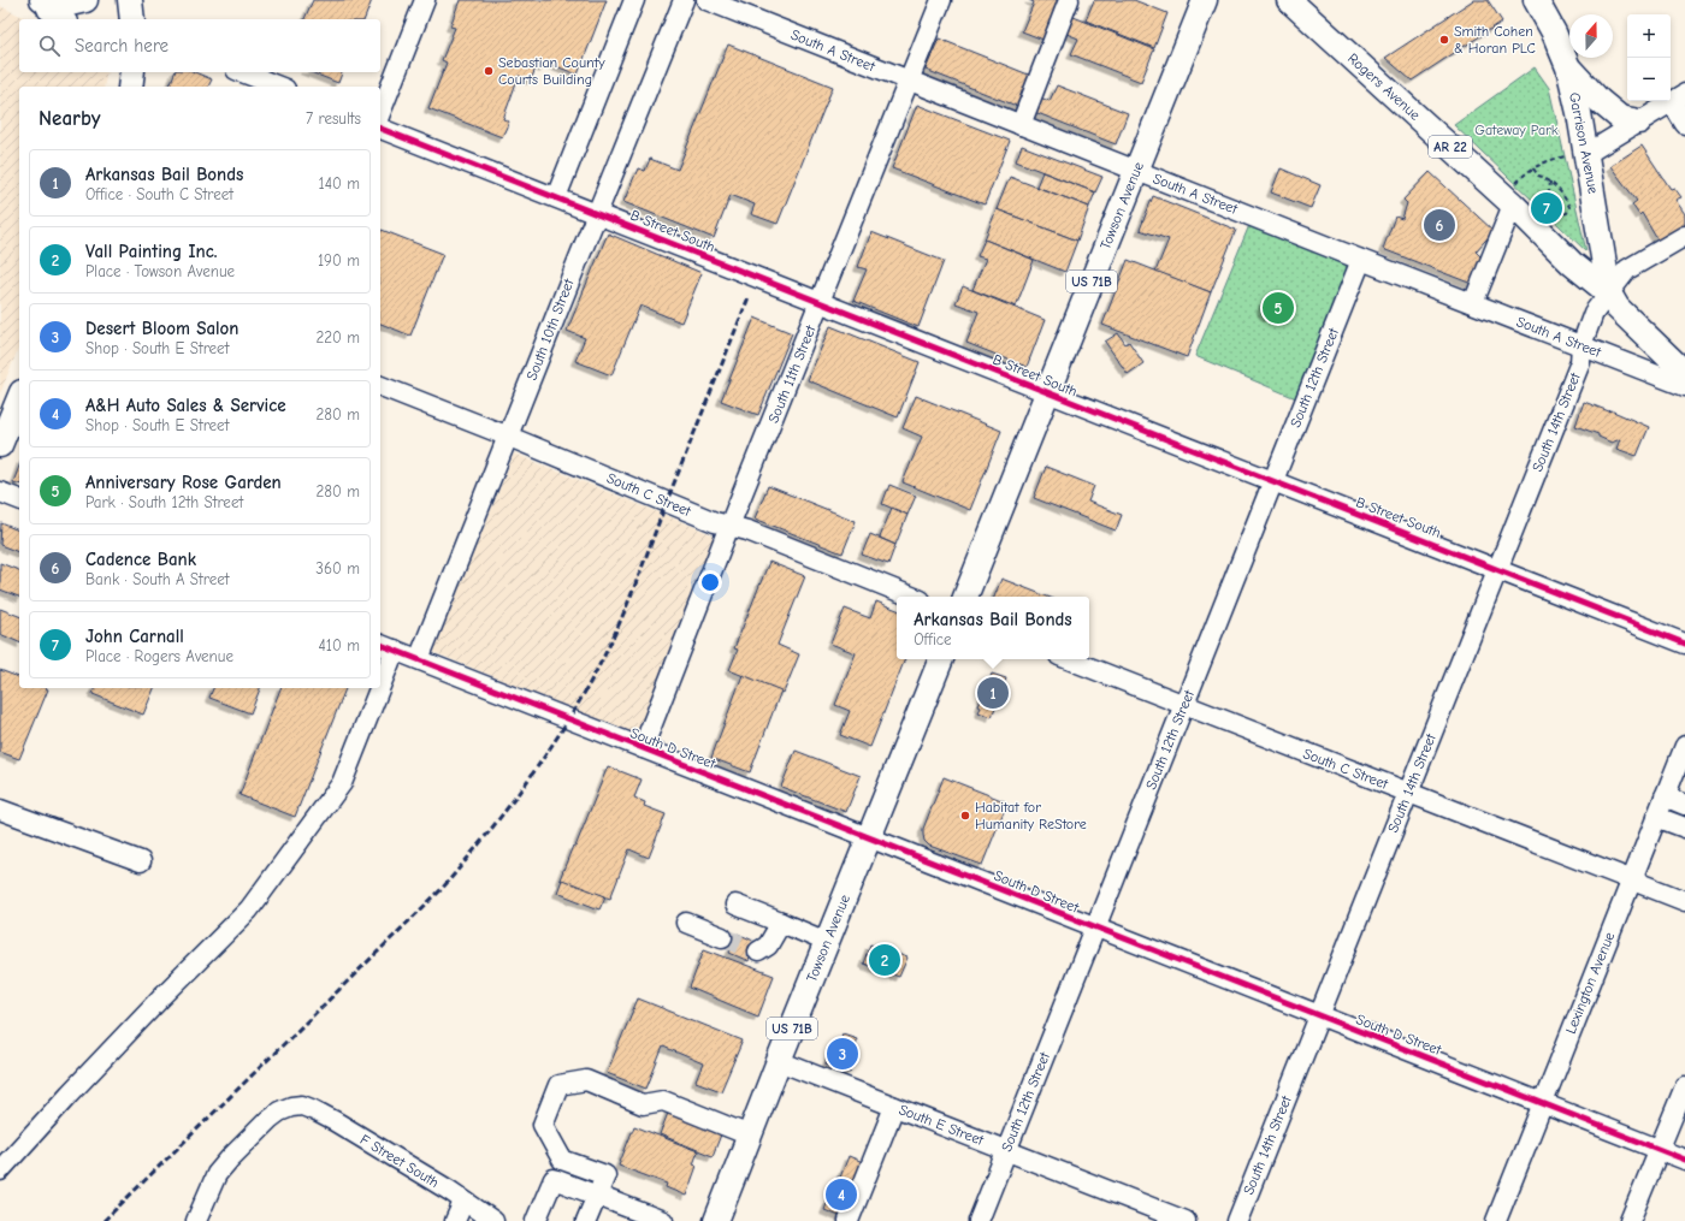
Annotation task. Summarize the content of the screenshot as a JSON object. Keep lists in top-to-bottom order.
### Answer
{
  "streets": {
    "main road": [
      "Rogers Avenue",
      "Garrison Avenue",
      "AR 22",
      "Towson Avenue",
      "US 71B"
    ],
    "street": [
      "South A Street",
      "B Street South",
      "South 10th Street",
      "South 11th Street",
      "South 12th Street",
      "South 14th Street",
      "South C Street",
      "South D Street",
      "Lexington Avenue",
      "South E Street",
      "F Street South"
    ]
  },
  "crossings": [
    ["South A Street", "Towson Avenue"],
    ["South A Street", "South 11th Street"],
    ["South A Street", "South 12th Street"],
    ["South A Street", "South 14th Street"],
    ["Rogers Avenue", "Garrison Avenue"],
    ["Rogers Avenue", "South 14th Street"],
    ["Garrison Avenue", "South 14th Street"],
    ["Towson Avenue", "B Street South"],
    ["Towson Avenue", "South D Street"],
    ["Towson Avenue", "South E Street"],
    ["B Street South", "South 10th Street"],
    ["B Street South", "South 11th Street"],
    ["B Street South", "South 12th Street"],
    ["B Street South", "South 14th Street"],
    ["South 10th Street", "South C Street"],
    ["South 10th Street", "South D Street"],
    ["South 11th Street", "South C Street"],
    ["South 11th Street", "South D Street"],
    ["South 12th Street", "South C Street"],
    ["South 12th Street", "South D Street"],
    ["South 12th Street", "South E Street"],
    ["South 14th Street", "South C Street"],
    ["South 14th Street", "South D Street"],
    ["South C Street", "Lexington Avenue"],
    ["South D Street", "Lexington Avenue"]
  ],
  "parks": ["Gateway Park"],
  "places": ["Smith Cohen & Horan PLC", "Sebastian County Courts Building", "Habitat for Humanity ReStore"],
  "north": "top",
  "page": {
    "map_buttons": ["+", "−"],
    "search": "Search here",
    "heading": ["Nearby", "7 results"],
    "list": [
      {
        "mark": "1",
        "name": "Arkansas Bail Bonds",
        "note": "Office · South C Street",
        "value": "140 m"
      },
      {
        "mark": "2",
        "name": "Vall Painting Inc.",
        "note": "Place · Towson Avenue",
        "value": "190 m"
      },
      {
        "mark": "3",
        "name": "Desert Bloom Salon",
        "note": "Shop · South E Street",
        "value": "220 m"
      },
      {
        "mark": "4",
        "name": "A&H Auto Sales & Service",
        "note": "Shop · South E Street",
        "value": "280 m"
      },
      {
        "mark": "5",
        "name": "Anniversary Rose Garden",
        "note": "Park · South 12th Street",
        "value": "280 m"
      },
      {
        "mark": "6",
        "name": "Cadence Bank",
        "note": "Bank · South A Street",
        "value": "360 m"
      },
      {
        "mark": "7",
        "name": "John Carnall",
        "note": "Place · Rogers Avenue",
        "value": "410 m"
      }
    ],
    "pins": [
      "7",
      "6",
      "5",
      "1",
      "2",
      "3",
      "4"
    ],
    "popup": ["Arkansas Bail Bonds", "Office"]
  }
}
